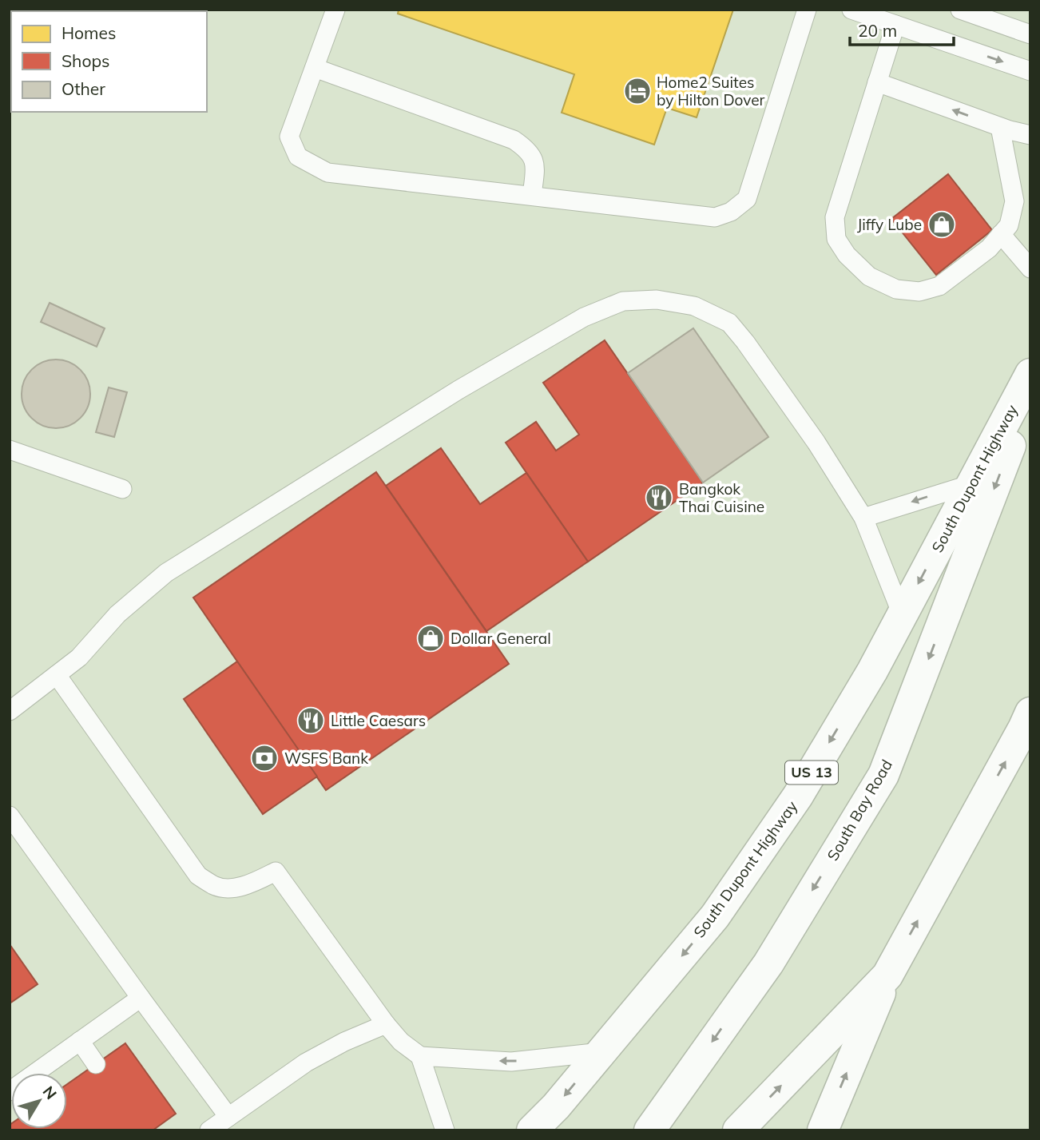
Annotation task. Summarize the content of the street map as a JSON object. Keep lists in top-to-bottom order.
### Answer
{
  "streets": {
    "highway": ["South Dupont Highway", "US 13", "South Bay Road"]
  },
  "places": {
    "hotel": ["Home2 Suites by Hilton Dover"],
    "shop": ["Jiffy Lube", "Dollar General"],
    "restaurant": ["Bangkok Thai Cuisine", "Little Caesars"],
    "bank": ["WSFS Bank"]
  },
  "legend": ["Homes", "Shops", "Other"],
  "scale_bar": "20 m",
  "north": "top right"
}
